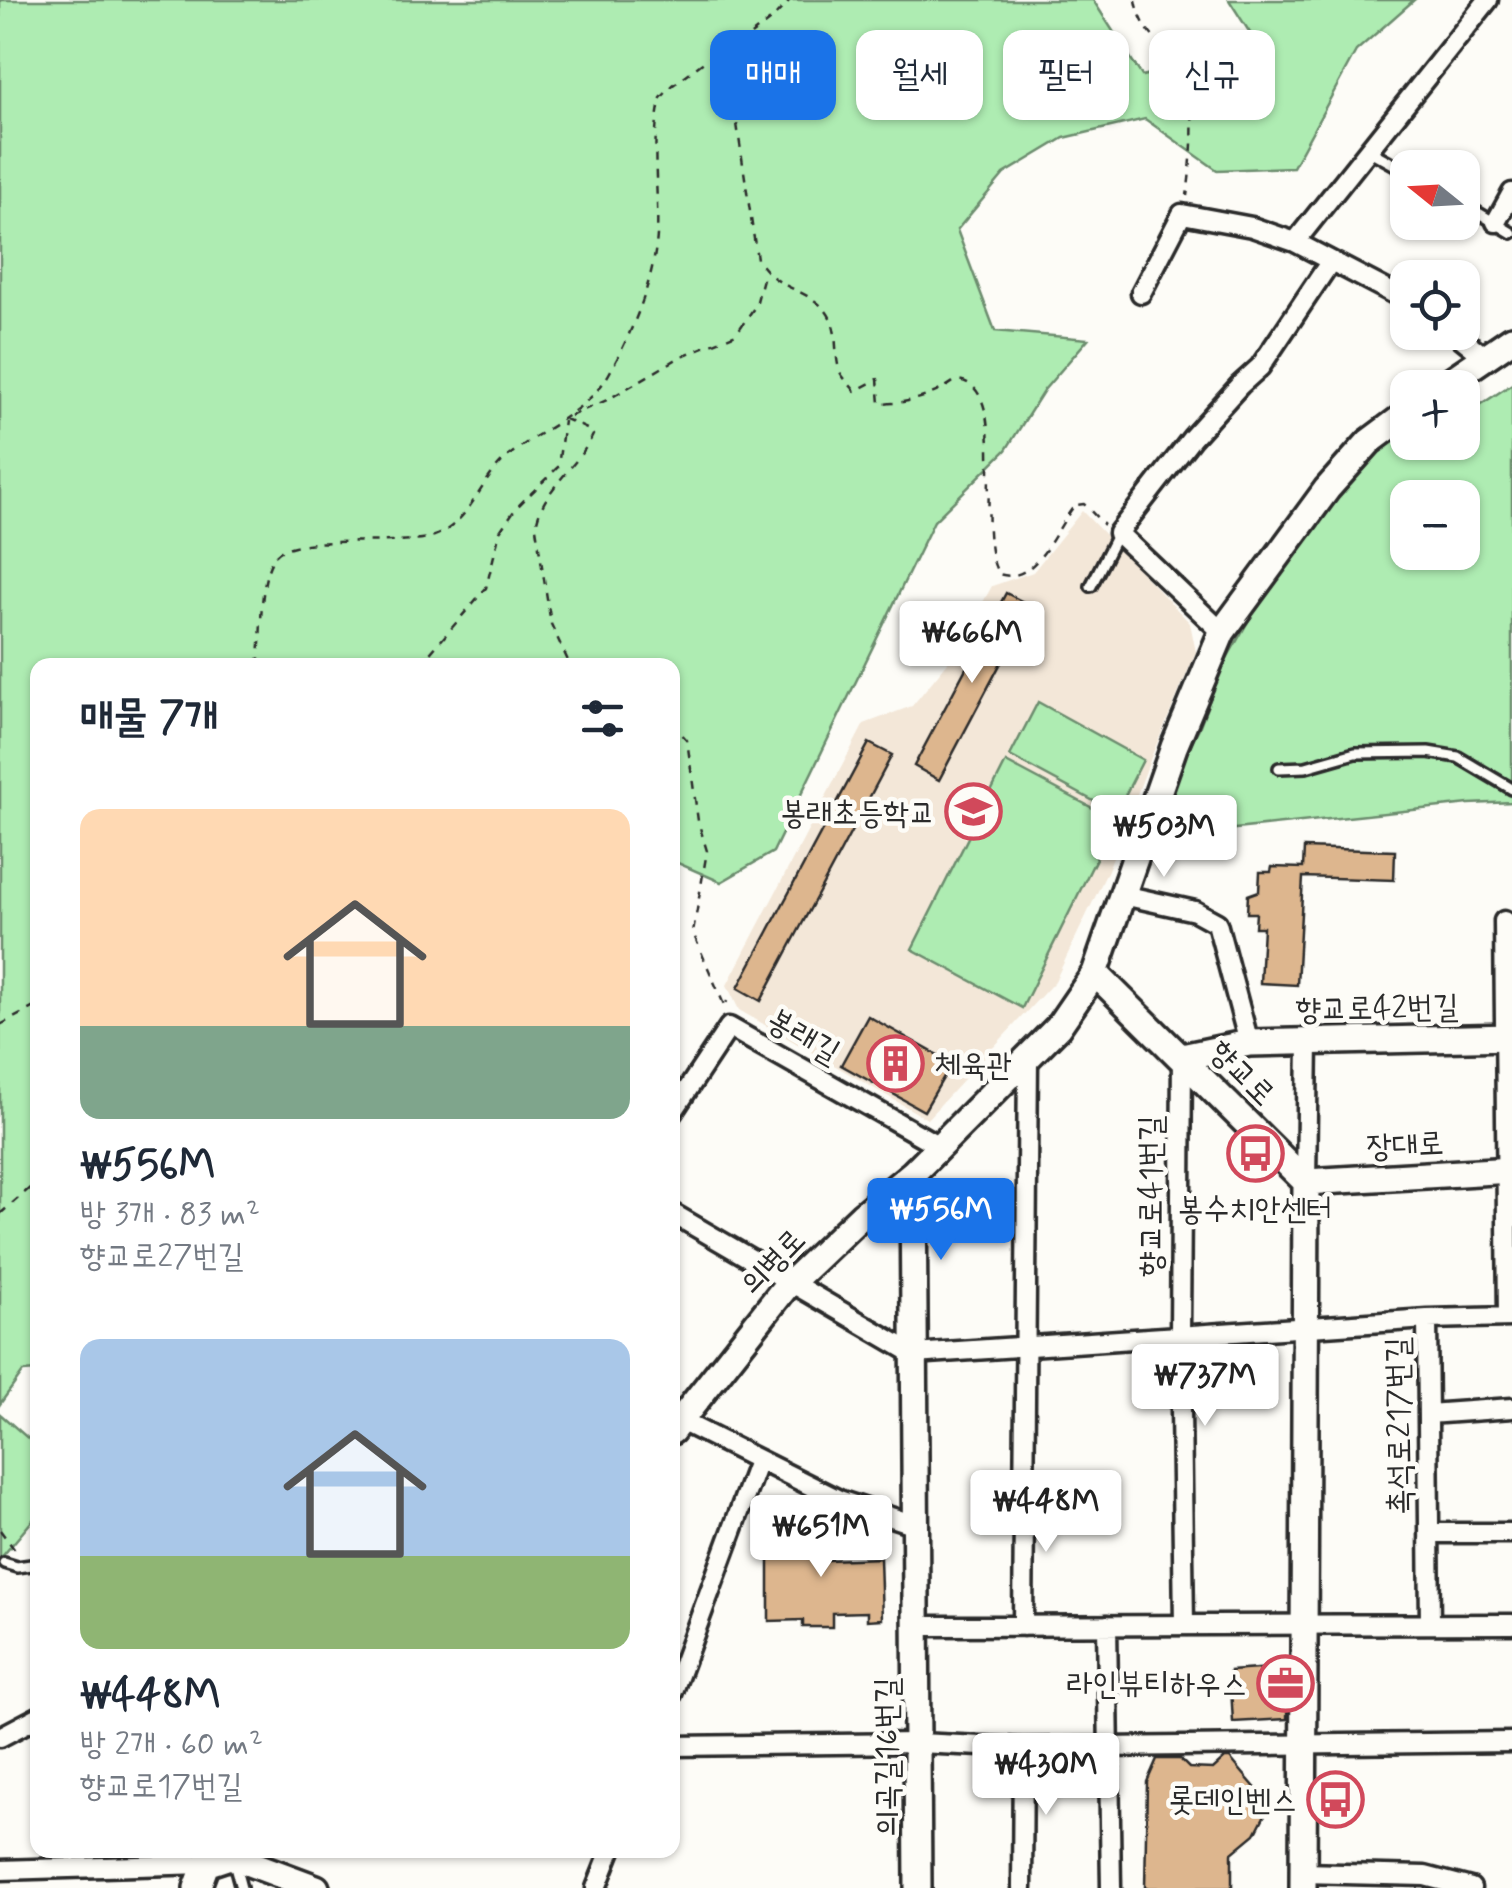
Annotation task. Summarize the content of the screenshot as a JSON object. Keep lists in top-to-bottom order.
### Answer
{
  "streets": {
    "street": [
      "향교로42번길",
      "봉래길",
      "향교로",
      "장대로",
      "향교로41번길",
      "의병로",
      "촉석로217번길",
      "의곡길16번길"
    ]
  },
  "crossings": [
    ["향교로42번길", "향교로"],
    ["향교로42번길", "향교로41번길"],
    ["봉래길", "의병로"],
    ["향교로", "장대로"],
    ["향교로", "향교로41번길"],
    ["향교로", "의병로"],
    ["의병로", "의곡길16번길"]
  ],
  "places": {
    "school or university": ["봉래초등학교"],
    "building": ["체육관"],
    "bus stop": ["봉수치안센터", "롯데인벤스"],
    "office": ["라인뷰티하우스"]
  },
  "north": "left",
  "page": {
    "chip": [
      "매매",
      "월세",
      "필터",
      "신규"
    ],
    "map_buttons": ["+", "−"],
    "price": [
      "₩666M",
      "₩503M",
      "₩556M",
      "₩737M",
      "₩448M",
      "₩651M",
      "₩430M"
    ],
    "heading": "매물 7개",
    "list": [
      {
        "name": "₩556M",
        "note": "방 3개 · 83 m² · 향교로27번길"
      },
      {
        "name": "₩448M",
        "note": "방 2개 · 60 m² · 향교로17번길"
      }
    ]
  }
}
